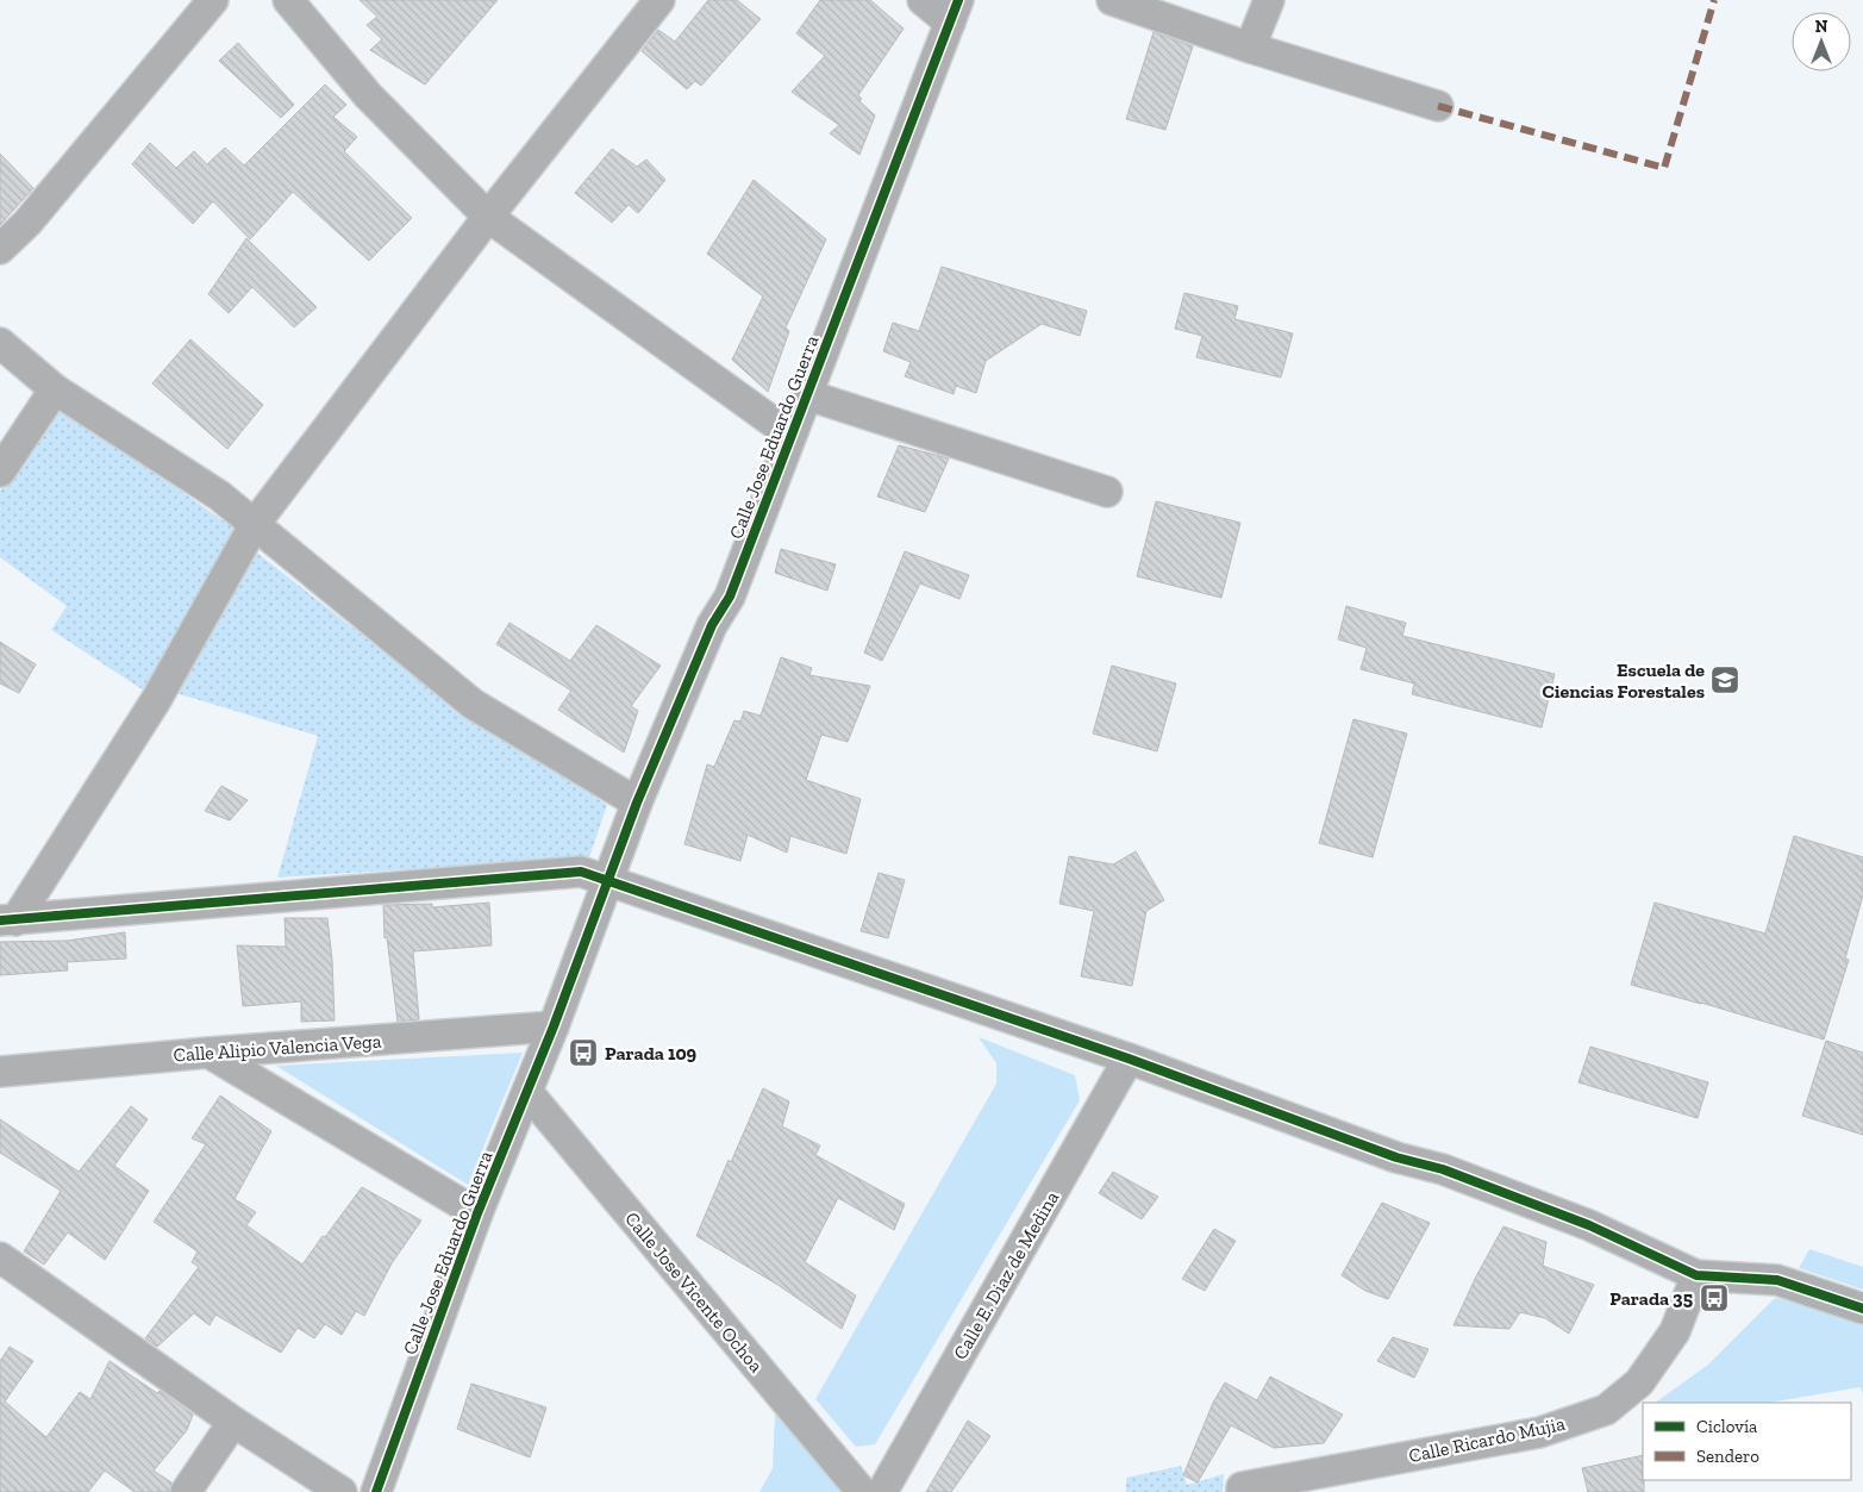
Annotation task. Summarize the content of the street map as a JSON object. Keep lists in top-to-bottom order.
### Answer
{
  "streets": {
    "street": [
      "Calle Jose Eduardo Guerra",
      "Calle Alipio Valencia Vega",
      "Calle E. Diaz de Medina",
      "Calle Jose Vicente Ochoa",
      "Calle Ricardo Mujia"
    ]
  },
  "crossings": [
    ["Calle Jose Eduardo Guerra", "Calle Alipio Valencia Vega"],
    ["Calle Jose Eduardo Guerra", "Calle Jose Vicente Ochoa"]
  ],
  "places": {
    "school or university": ["Escuela de Ciencias Forestales"],
    "bus stop": ["Parada 109", "Parada 35"]
  },
  "legend": ["Ciclovía", "Sendero"],
  "north": "top"
}
